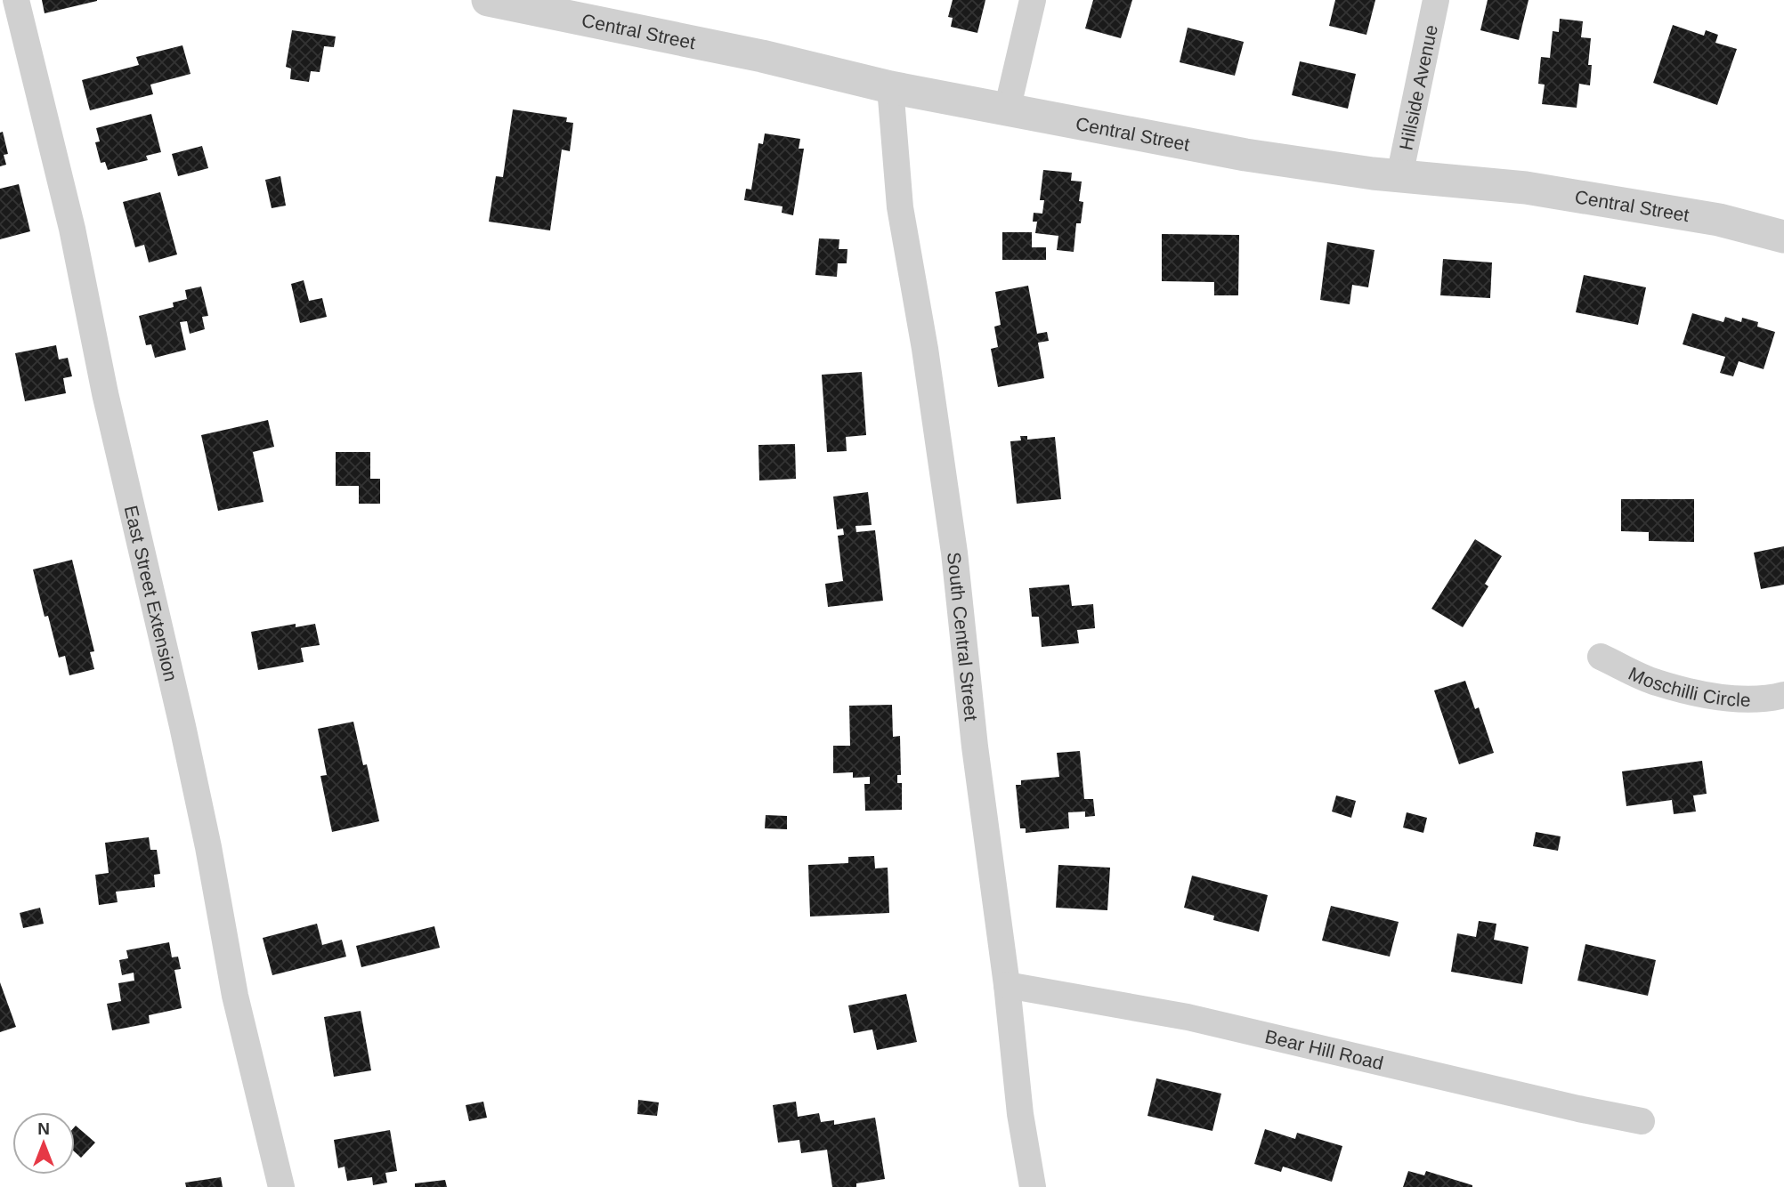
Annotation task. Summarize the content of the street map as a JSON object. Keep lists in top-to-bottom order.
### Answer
{
  "streets": {
    "street": [
      "Central Street",
      "Hillside Avenue",
      "East Street Extension",
      "South Central Street",
      "Moschilli Circle",
      "Bear Hill Road"
    ]
  },
  "crossings": [
    ["Central Street", "Hillside Avenue"],
    ["Central Street", "South Central Street"],
    ["South Central Street", "Bear Hill Road"]
  ],
  "north": "top"
}
